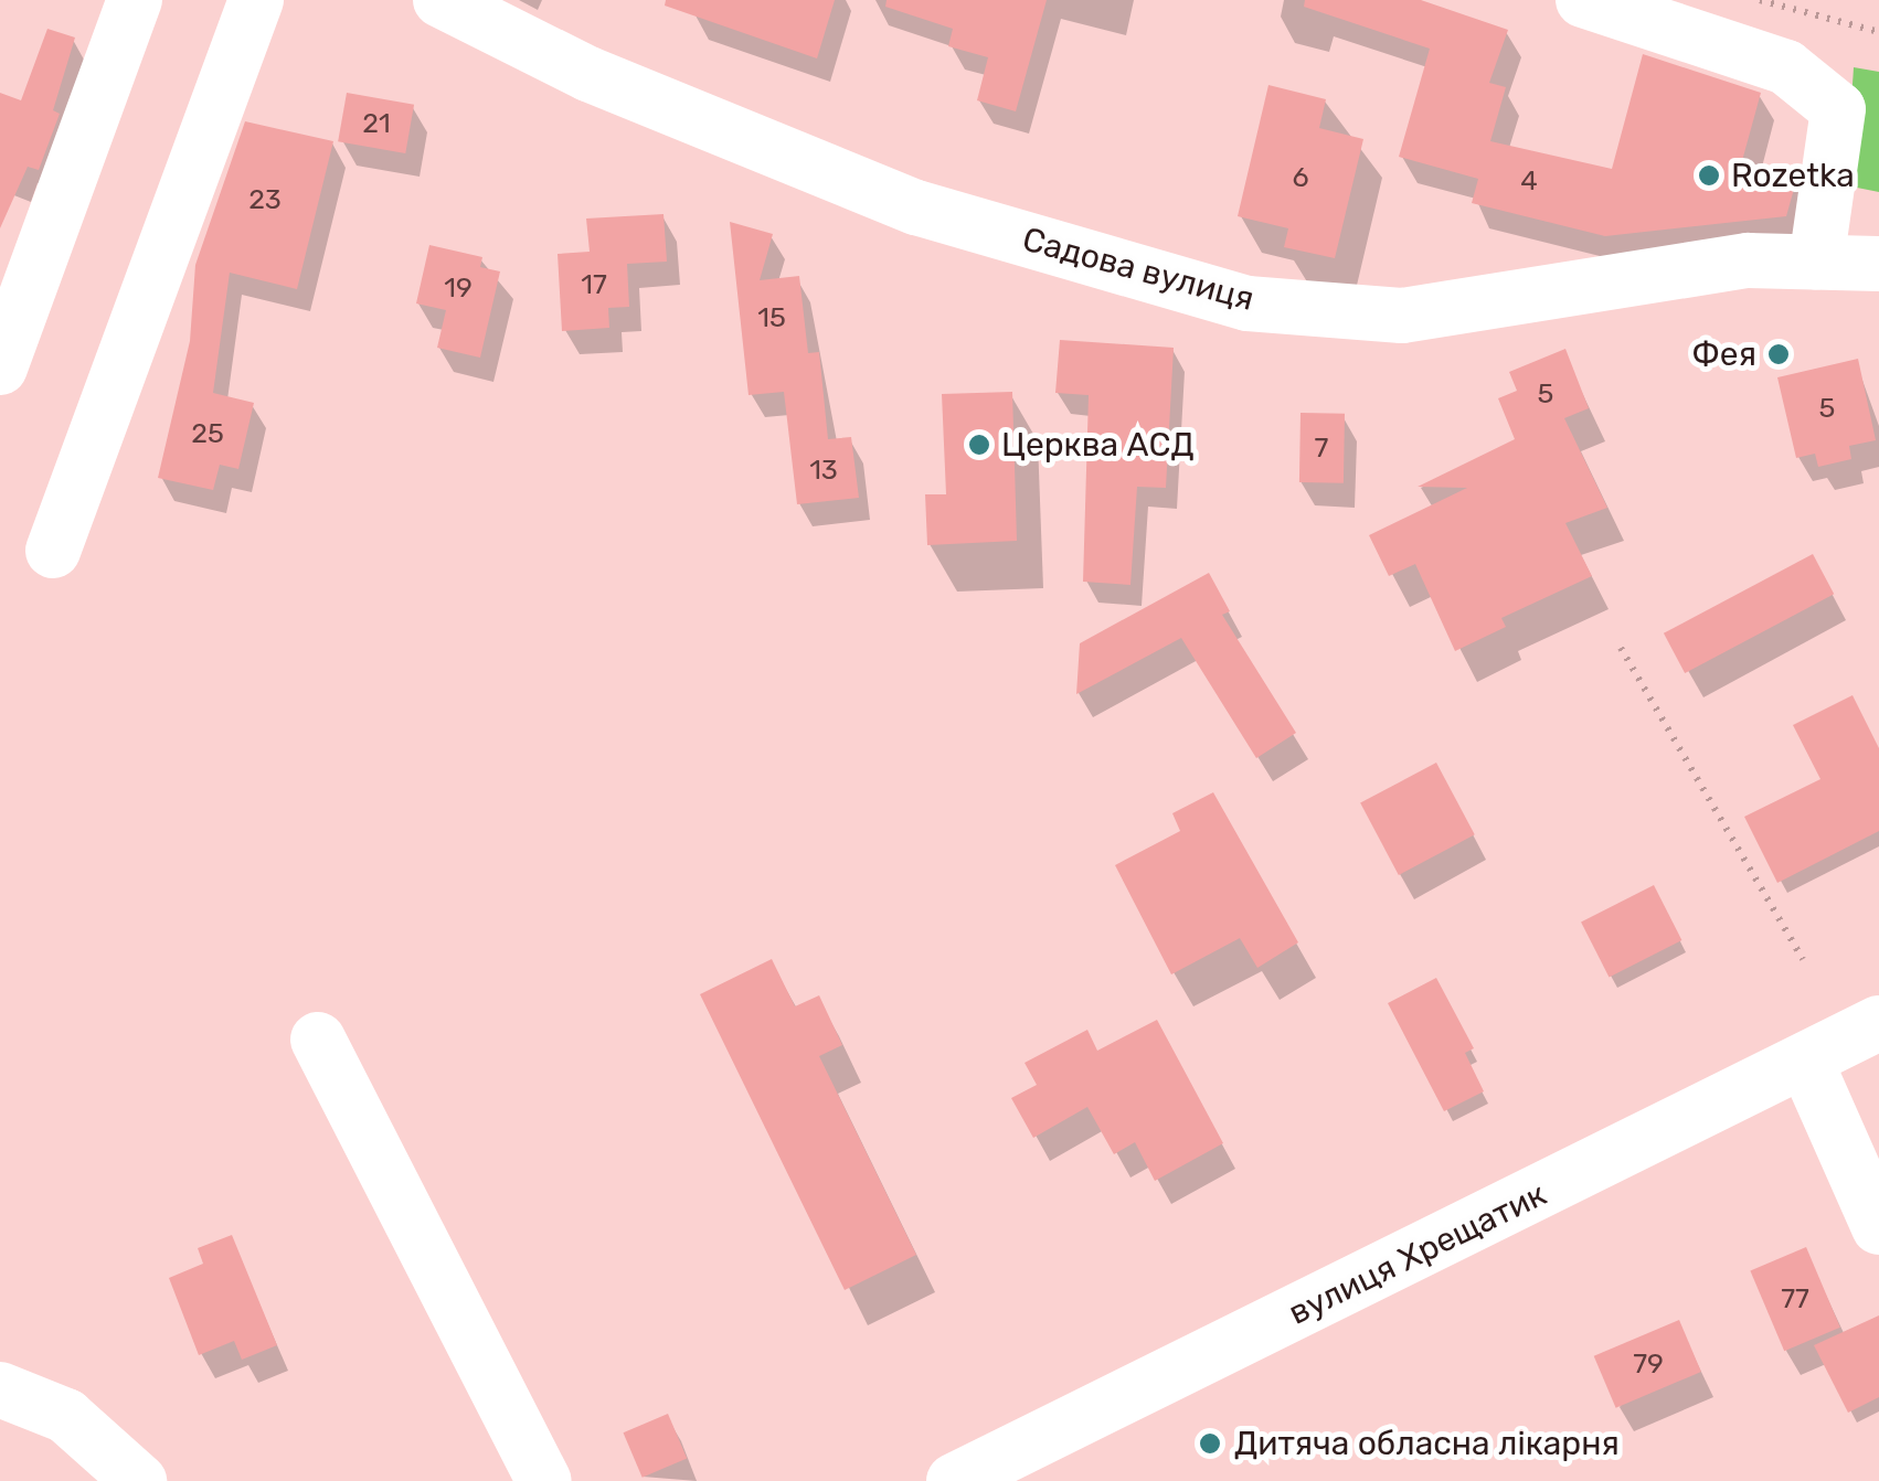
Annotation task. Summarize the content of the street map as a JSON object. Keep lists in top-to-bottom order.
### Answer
{
  "streets": {
    "street": ["Садова вулиця", "вулиця Хрещатик"]
  },
  "places": [
    "Rozetka",
    "Фея",
    "Церква АСД",
    "Дитяча обласна лікарня"
  ],
  "house_numbers": [
    "21",
    "6",
    "4",
    "23",
    "17",
    "19",
    "15",
    "5",
    "5",
    "25",
    "7",
    "13",
    "77",
    "79"
  ]
}
